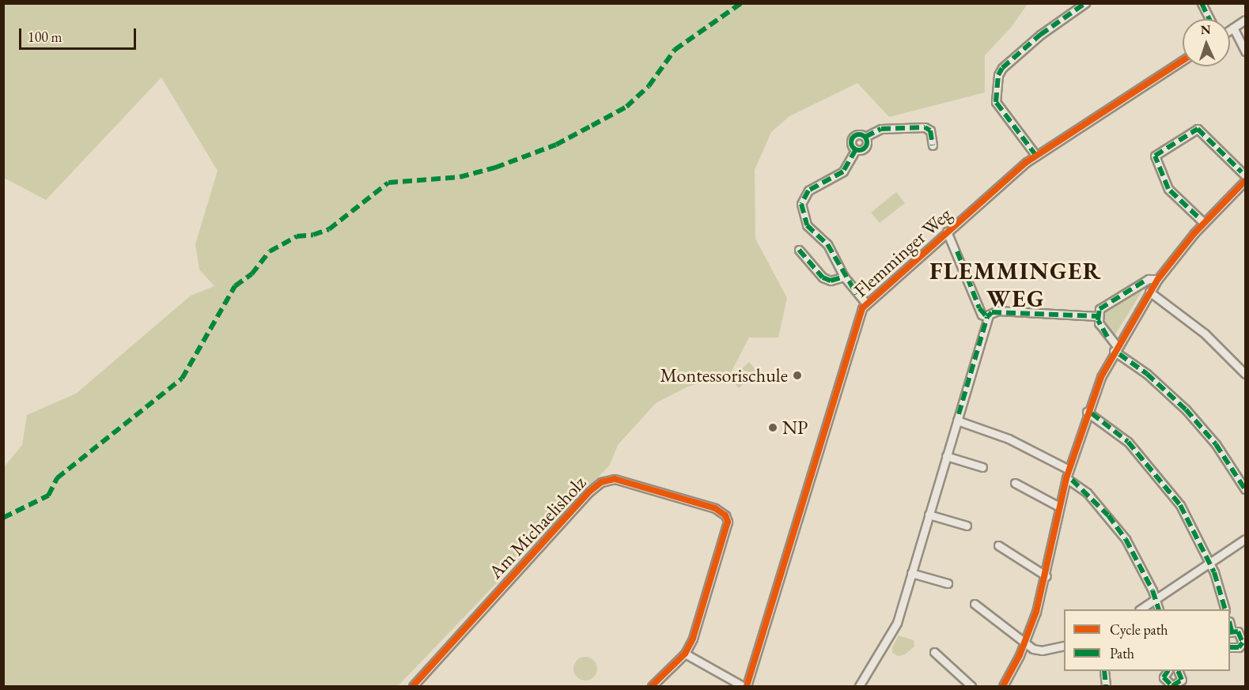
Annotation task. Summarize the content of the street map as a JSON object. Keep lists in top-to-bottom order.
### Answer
{
  "streets": {
    "street": ["Flemminger Weg", "Am Michaelisholz"]
  },
  "districts": ["FLEMMINGER WEG"],
  "places": ["Montessorischule", "NP"],
  "legend": ["Cycle path", "Path"],
  "scale_bar": "100 m",
  "north": "top"
}
